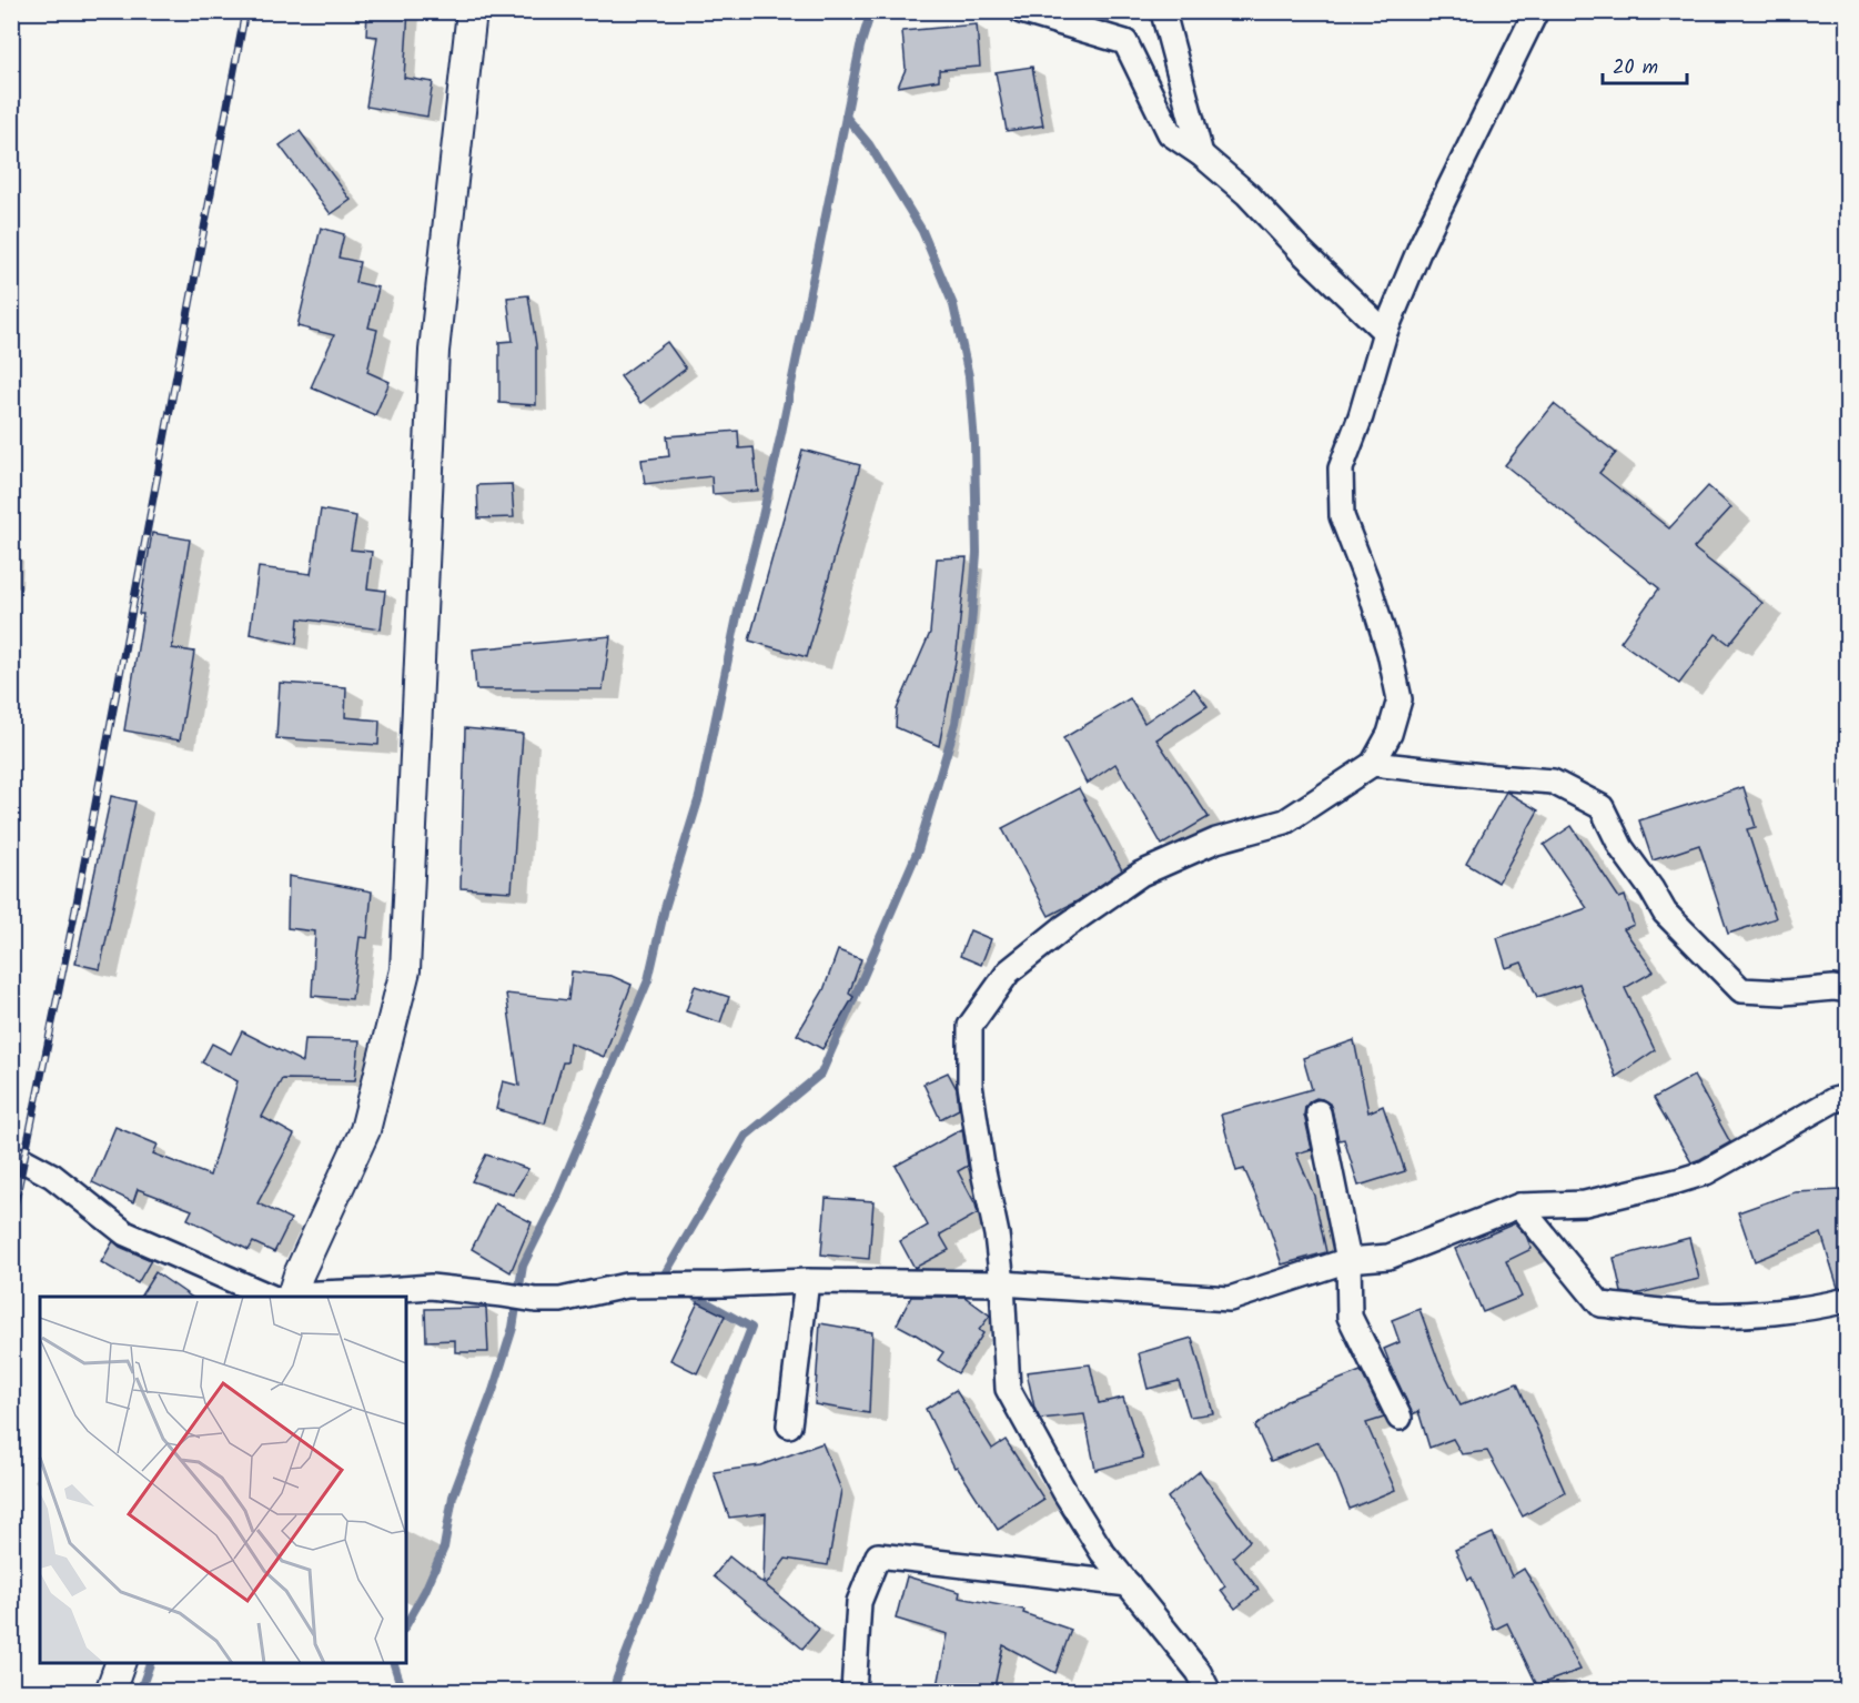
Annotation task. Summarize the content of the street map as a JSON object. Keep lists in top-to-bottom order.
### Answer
{
  "scale_bar": "20 m"
}
